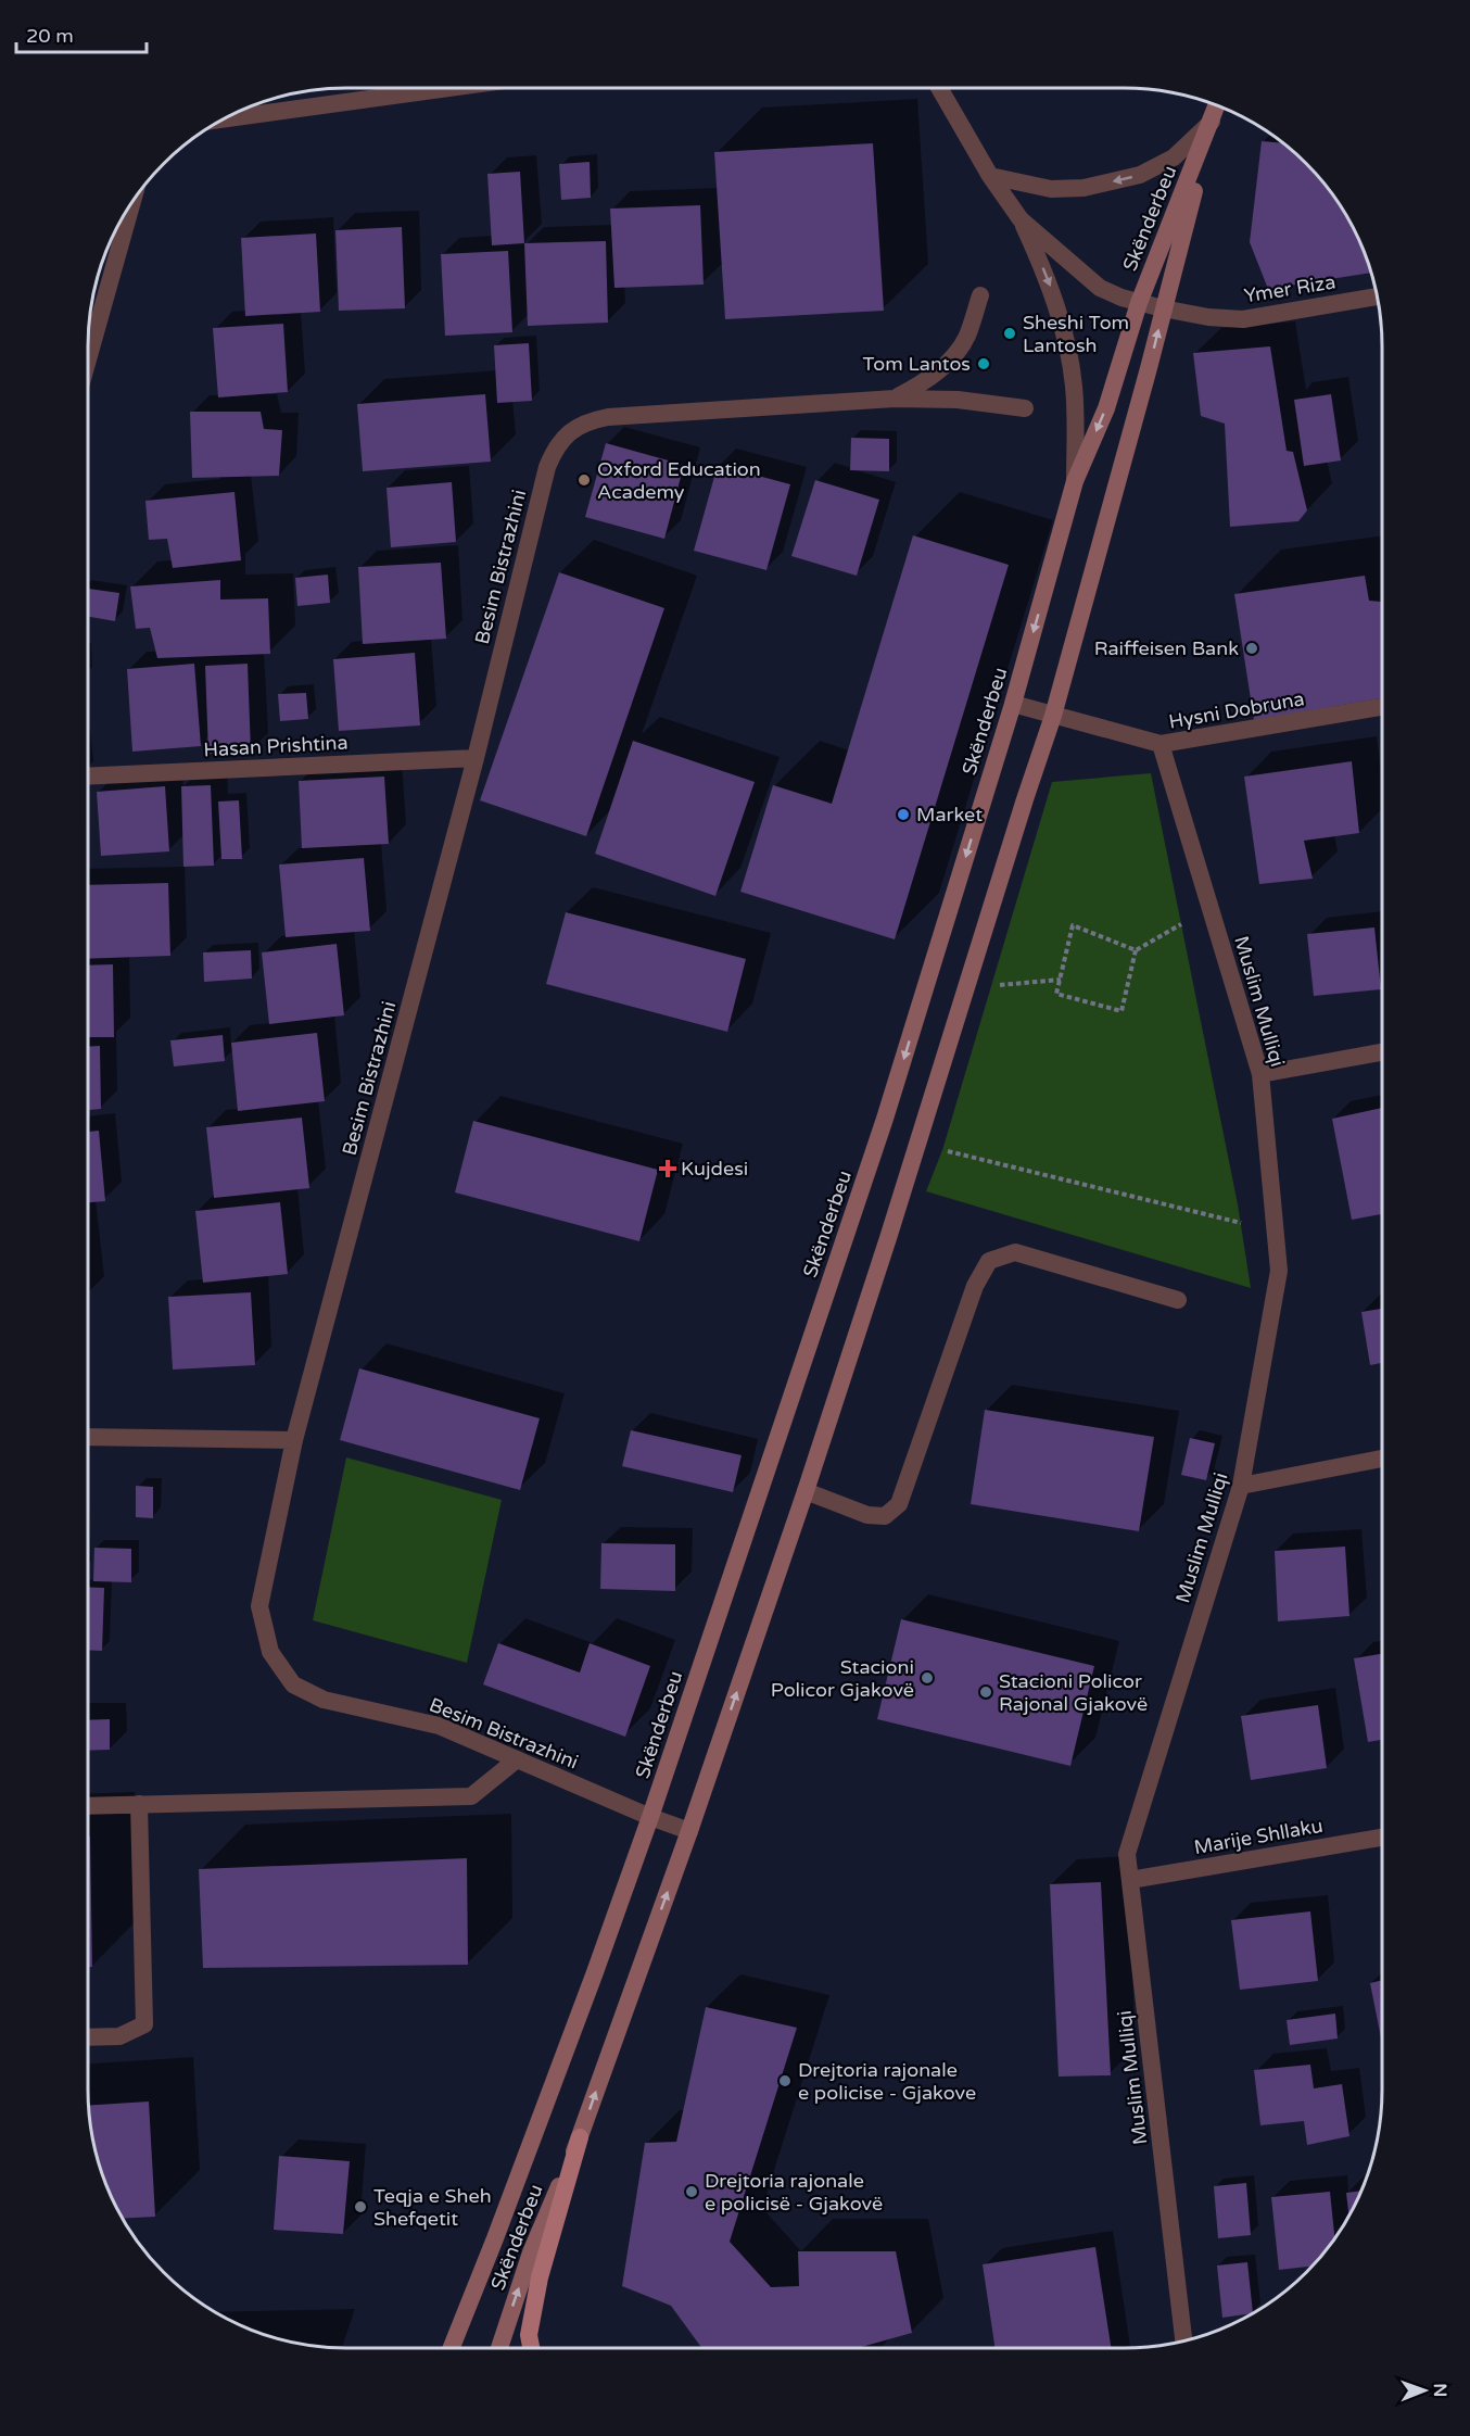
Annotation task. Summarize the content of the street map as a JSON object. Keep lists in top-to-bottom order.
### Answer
{
  "streets": {
    "main road": ["Skënderbeu"],
    "street": [
      "Ymer Riza",
      "Besim Bistrazhini",
      "Hysni Dobruna",
      "Hasan Prishtina",
      "Muslim Mulliqi",
      "Marije Shllaku"
    ]
  },
  "crossings": [
    ["Skënderbeu", "Ymer Riza"],
    ["Skënderbeu", "Besim Bistrazhini"],
    ["Skënderbeu", "Hysni Dobruna"],
    ["Besim Bistrazhini", "Hasan Prishtina"],
    ["Hysni Dobruna", "Muslim Mulliqi"],
    ["Muslim Mulliqi", "Marije Shllaku"]
  ],
  "places": {
    "other": [
      "Sheshi Tom Lantosh",
      "Tom Lantos",
      "Oxford Education Academy",
      "Raiffeisen Bank",
      "Market",
      "Stacioni Policor Gjakovë",
      "Stacioni Policor Rajonal Gjakovë",
      "Drejtoria rajonale e policise - Gjakove",
      "Drejtoria rajonale e policisë - Gjakovë",
      "Teqja e Sheh Shefqetit"
    ],
    "health": ["Kujdesi"]
  },
  "scale_bar": "20 m",
  "north": "right"
}
